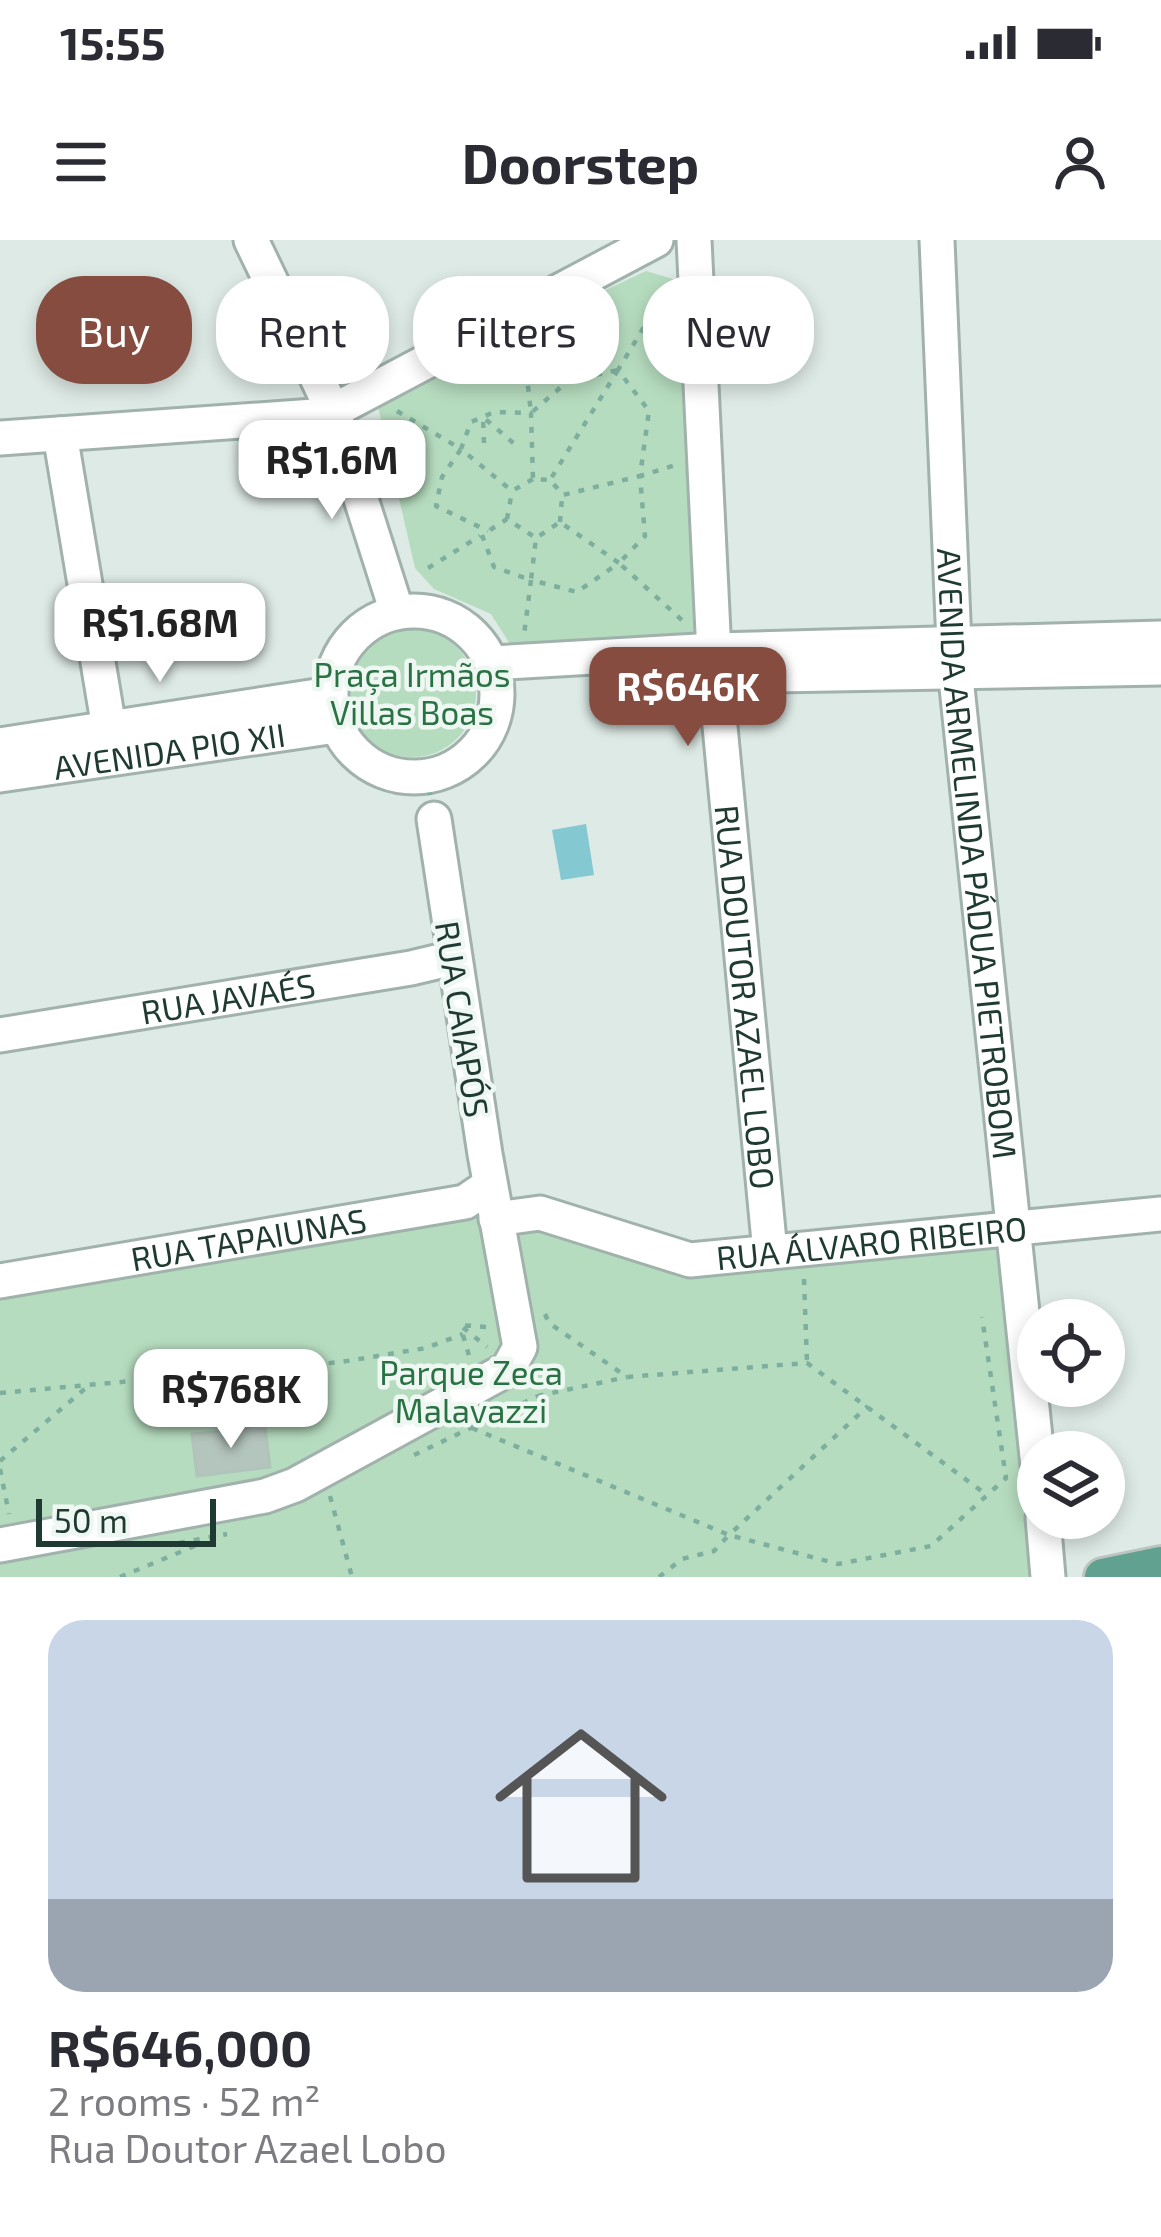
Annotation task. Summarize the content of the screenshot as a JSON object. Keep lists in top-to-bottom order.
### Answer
{
  "streets": {
    "street": [
      "AVENIDA PIO XII",
      "AVENIDA ARMELINDA PÁDUA PIETROBOM",
      "RUA DOUTOR AZAEL LOBO",
      "RUA JAVAÉS",
      "RUA CAIAPÓS",
      "RUA TAPAIUNAS",
      "RUA ÁLVARO RIBEIRO"
    ]
  },
  "crossings": [
    ["AVENIDA ARMELINDA PÁDUA PIETROBOM", "RUA ÁLVARO RIBEIRO"],
    ["RUA DOUTOR AZAEL LOBO", "RUA ÁLVARO RIBEIRO"],
    ["RUA JAVAÉS", "RUA CAIAPÓS"],
    ["RUA CAIAPÓS", "RUA TAPAIUNAS"],
    ["RUA CAIAPÓS", "RUA ÁLVARO RIBEIRO"],
    ["RUA TAPAIUNAS", "RUA ÁLVARO RIBEIRO"]
  ],
  "parks": ["Praça Irmãos Villas Boas", "Parque Zeca Malavazzi"],
  "scale_bar": "50 m",
  "page": {
    "status": "15:55",
    "header": "Doorstep",
    "chip": [
      "Buy",
      "Rent",
      "Filters",
      "New"
    ],
    "price": [
      "R$1.6M",
      "R$1.68M",
      "R$646K",
      "R$768K"
    ],
    "scale": "50 m",
    "list": [
      {
        "name": "R$646,000",
        "note": "2 rooms · 52 m² · Rua Doutor Azael Lobo"
      }
    ]
  }
}
